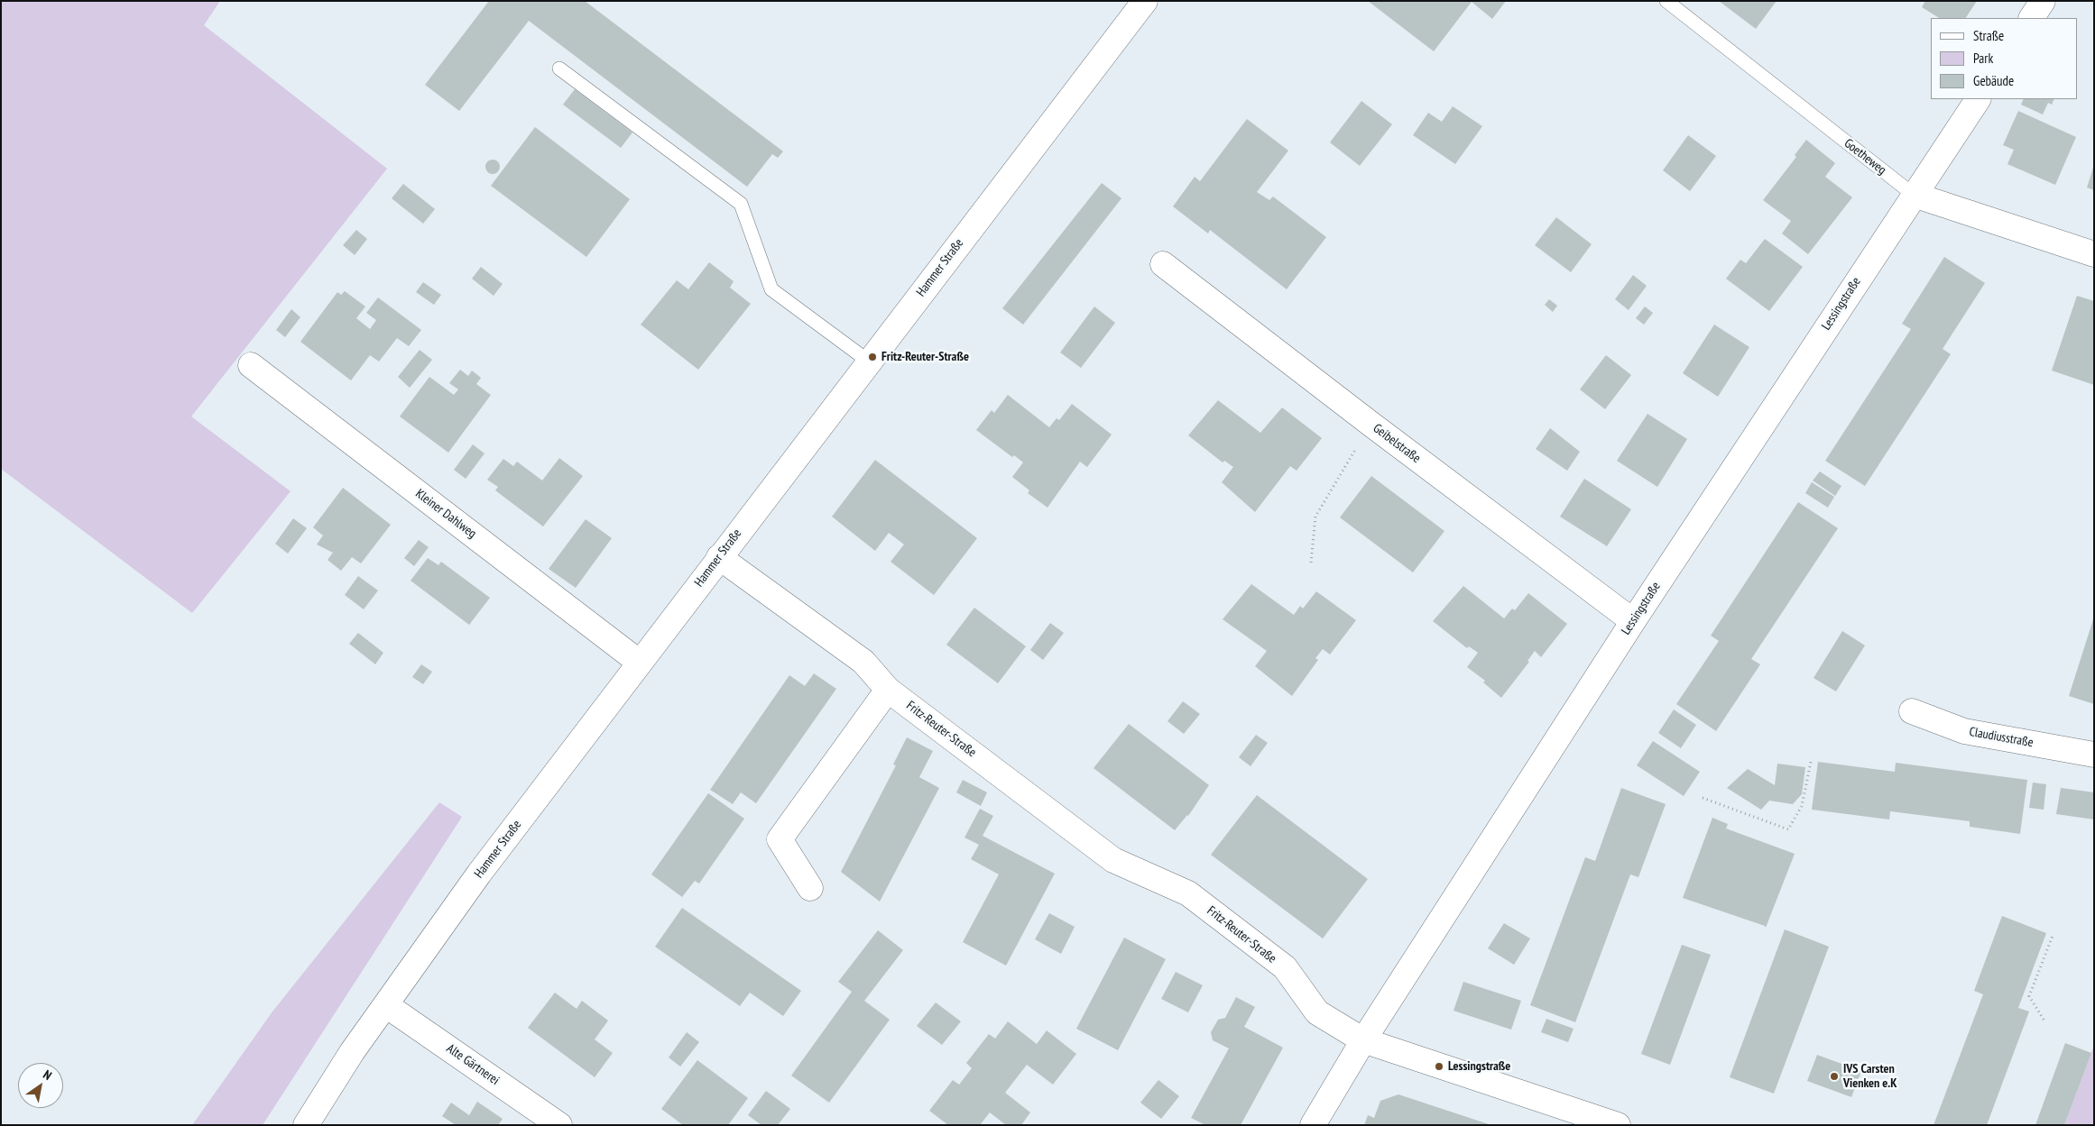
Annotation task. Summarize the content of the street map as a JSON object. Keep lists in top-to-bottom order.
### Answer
{
  "streets": {
    "street": [
      "Goetheweg",
      "Hammer Straße",
      "Lessingstraße",
      "Geibelstraße",
      "Kleiner Dahlweg",
      "Fritz-Reuter-Straße",
      "Claudiusstraße",
      "Alte Gärtnerei"
    ]
  },
  "crossings": [
    ["Goetheweg", "Lessingstraße"],
    ["Hammer Straße", "Kleiner Dahlweg"],
    ["Hammer Straße", "Fritz-Reuter-Straße"],
    ["Hammer Straße", "Alte Gärtnerei"],
    ["Lessingstraße", "Geibelstraße"],
    ["Lessingstraße", "Fritz-Reuter-Straße"]
  ],
  "places": ["Fritz-Reuter-Straße", "Lessingstraße", "IVS Carsten Vienken e.K"],
  "legend": ["Straße", "Park", "Gebäude"],
  "north": "top right"
}
